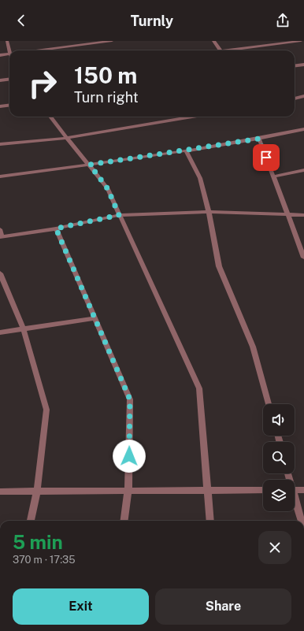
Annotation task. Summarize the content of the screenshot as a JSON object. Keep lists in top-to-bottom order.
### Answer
{
  "page": {
    "header": "Turnly",
    "turn": ["150 m", "Turn right"],
    "heading": ["5 min", "370 m · 17:35"],
    "buttons": ["Exit", "Share"]
  }
}
